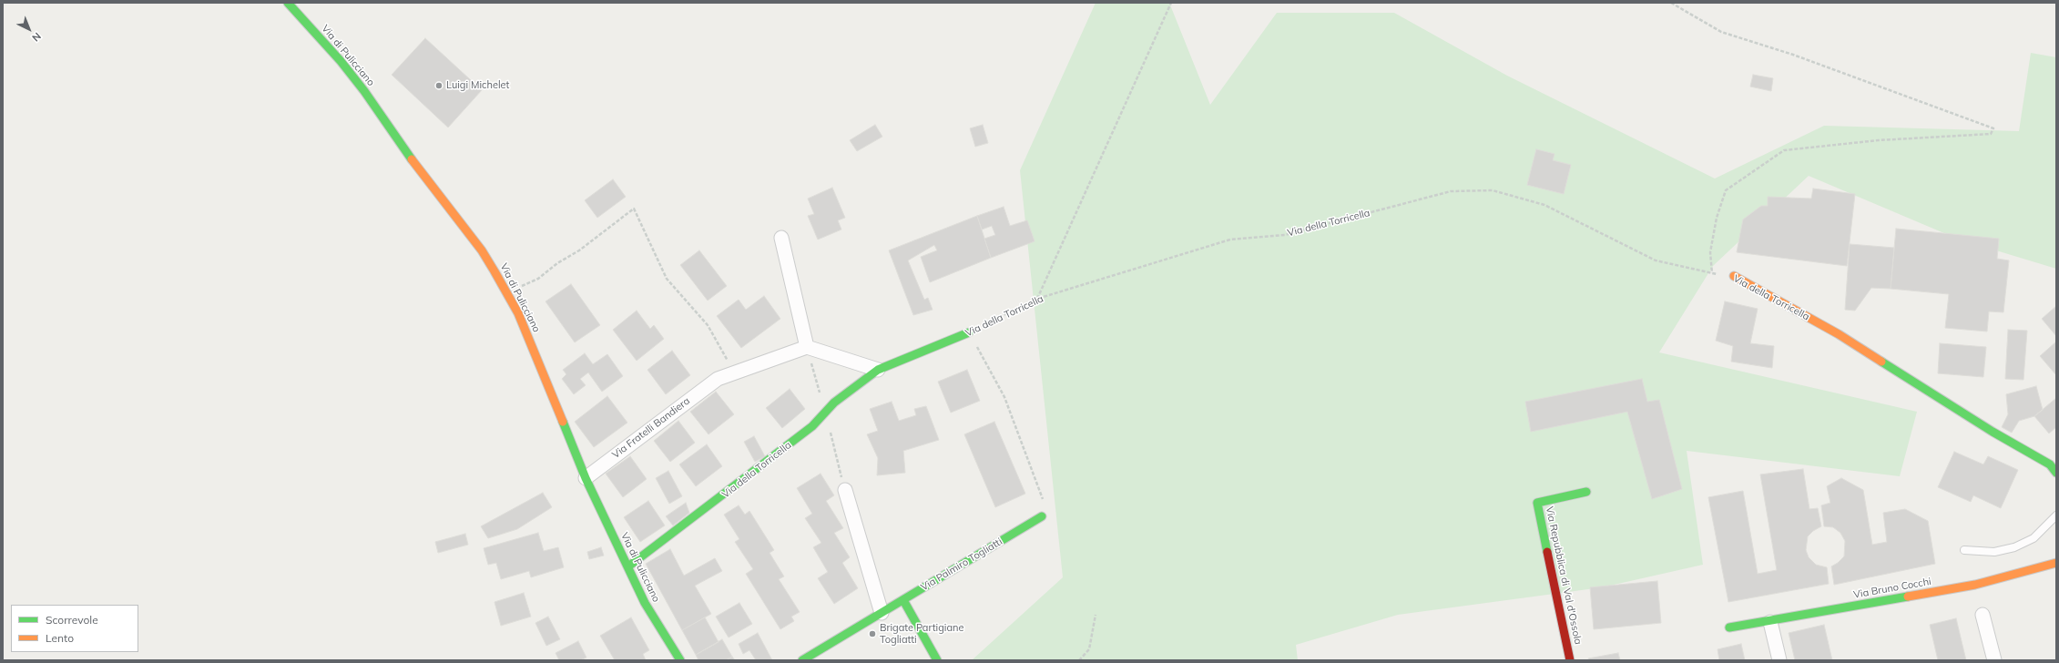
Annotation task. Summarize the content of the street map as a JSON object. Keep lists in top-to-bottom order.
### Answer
{
  "streets": {
    "street": [
      "Via di Pulicciano",
      "Via della Torricella",
      "Via Fratelli Bandiera",
      "Via Palmiro Togliatti",
      "Via Repubblica di Val d'Ossola",
      "Via Bruno Cocchi"
    ]
  },
  "crossings": [
    ["Via di Pulicciano", "Via della Torricella"],
    ["Via di Pulicciano", "Via Fratelli Bandiera"]
  ],
  "places": ["Luigi Michelet", "Brigate Partigiane Togliatti"],
  "legend": ["Scorrevole", "Lento"],
  "north": "bottom right"
}
